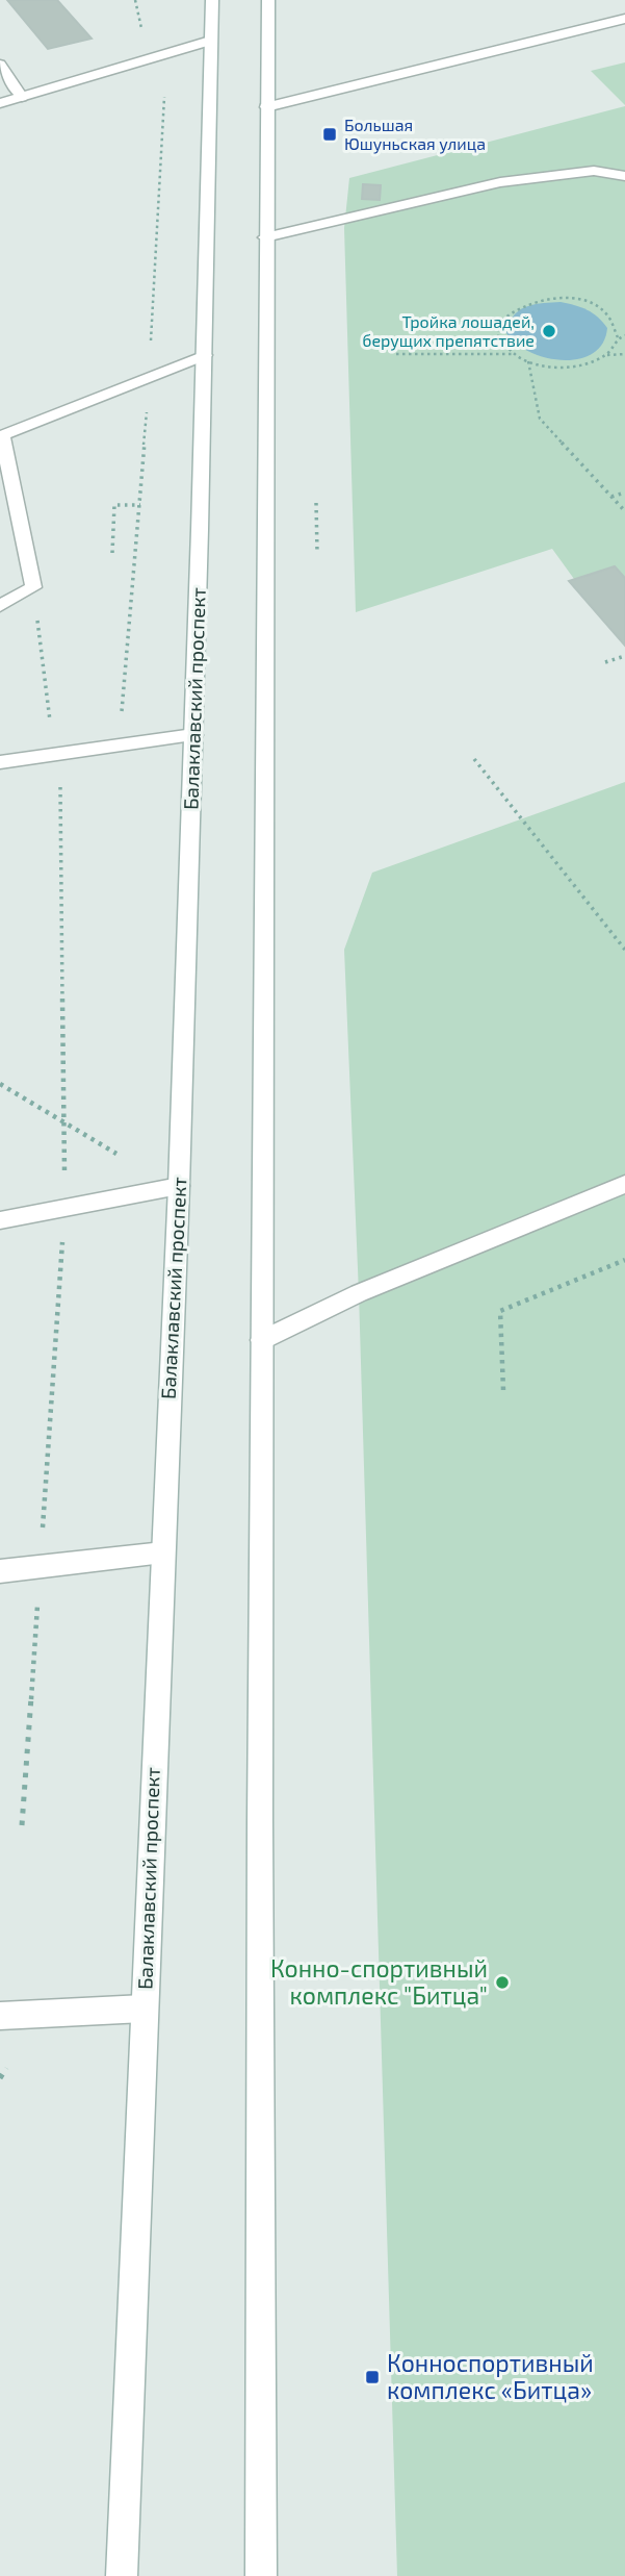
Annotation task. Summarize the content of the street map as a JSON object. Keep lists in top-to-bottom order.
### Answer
{
  "streets": {
    "main road": ["Балаклавский проспект"]
  },
  "places": {
    "transit": ["Большая Юшуньская улица", "Конноспортивный комплекс «Битца»"],
    "other": ["Тройка лошадей, берущих препятствие", "Конно-спортивный комплекс \"Битца\""]
  }
}
